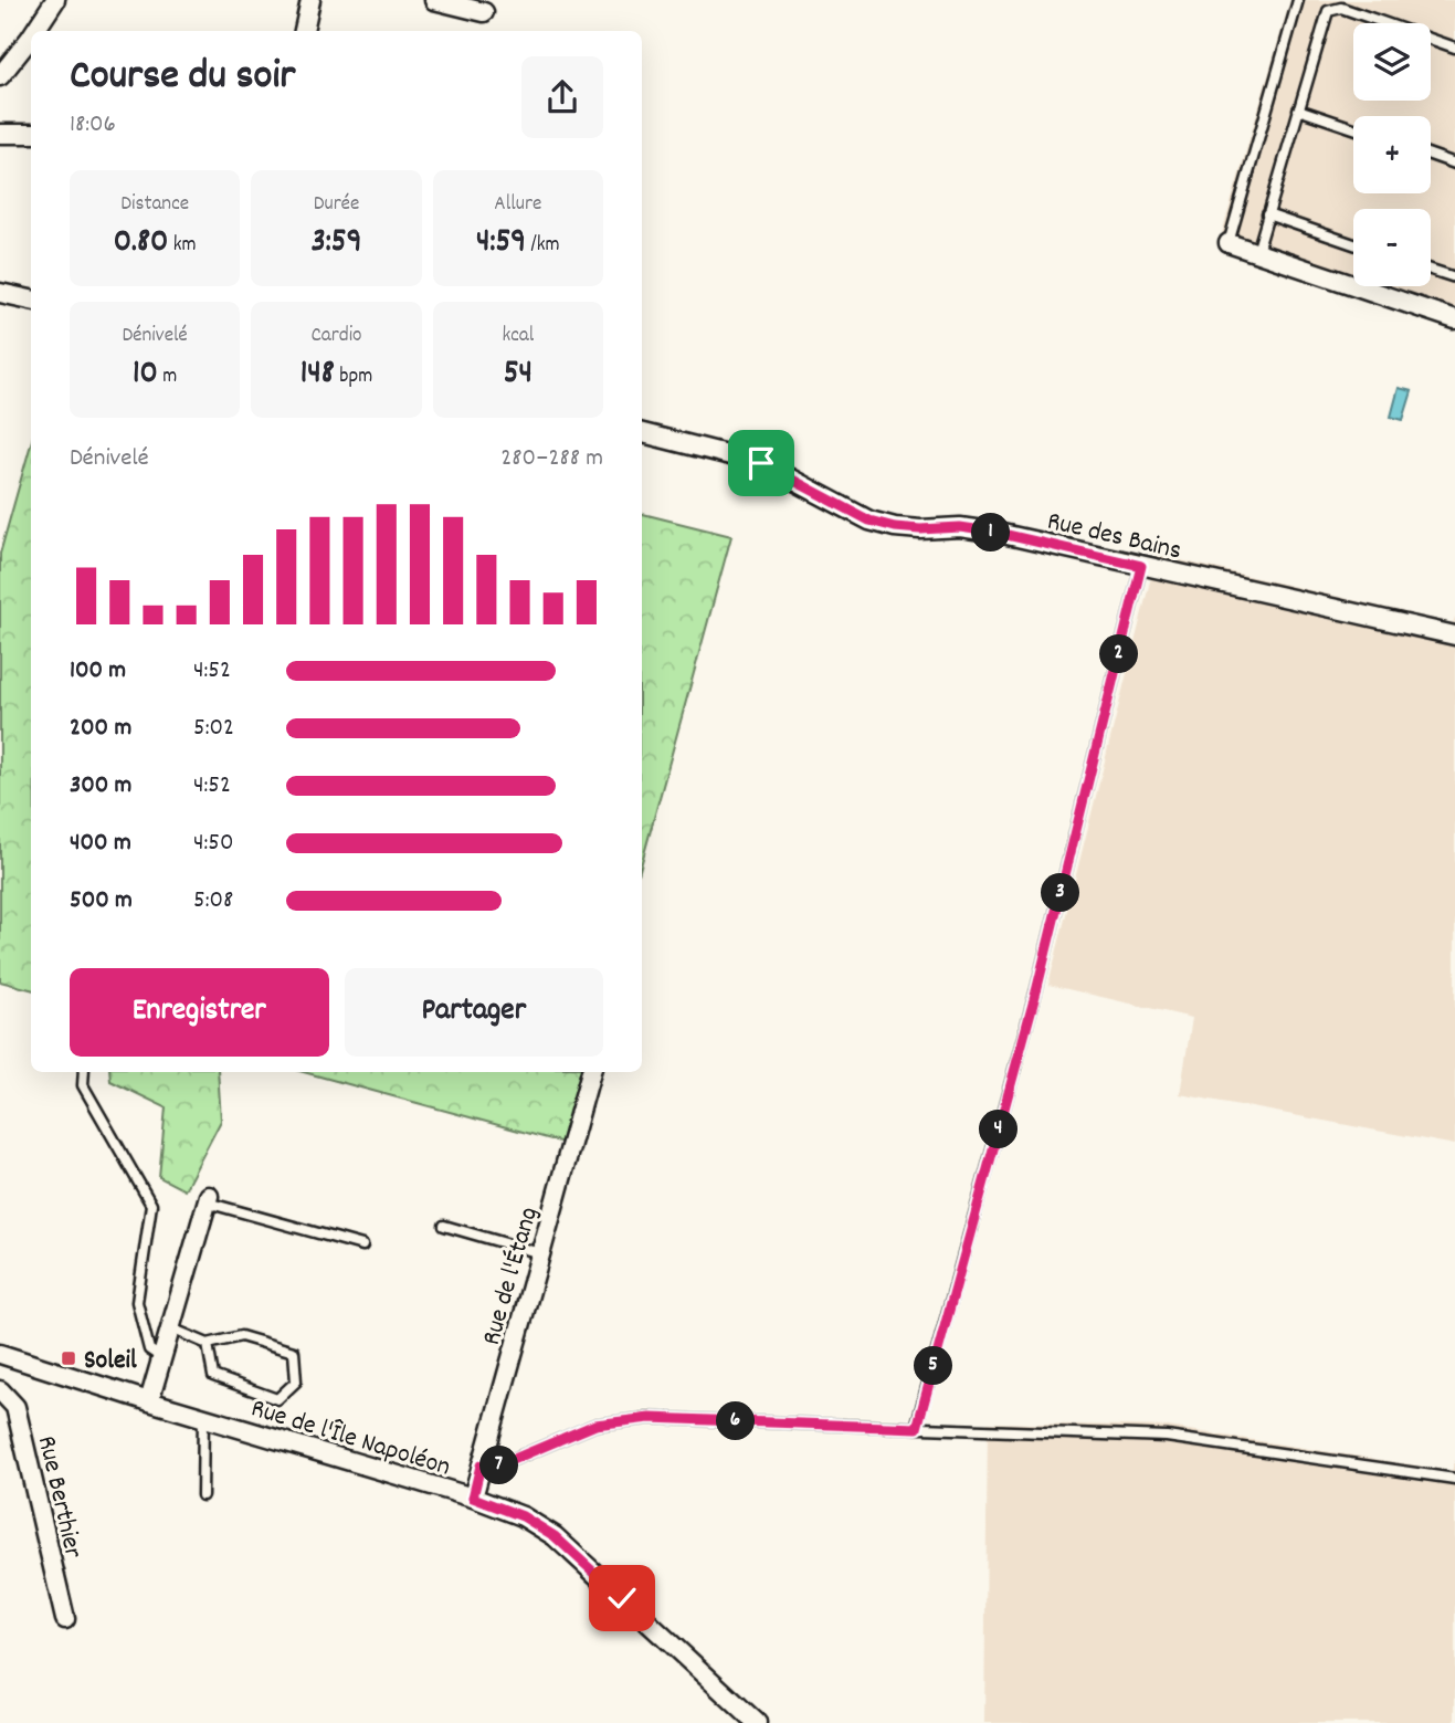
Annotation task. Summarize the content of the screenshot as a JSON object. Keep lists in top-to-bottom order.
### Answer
{
  "streets": {
    "street": [
      "Rue des Bains",
      "Rue de l'Étang",
      "Rue de l'Île Napoléon",
      "Rue Berthier"
    ]
  },
  "crossings": [
    ["Rue de l'Étang", "Rue de l'Île Napoléon"]
  ],
  "places": {
    "transit": ["Soleil"]
  },
  "page": {
    "map_buttons": ["+", "−"],
    "heading": ["Course du soir", "18:06"],
    "stats": [
      ["Distance", "0.80 km"],
      ["Durée", "3:59"],
      ["Allure", "4:59 /km"],
      ["Dénivelé", "10 m"],
      ["Cardio", "148 bpm"],
      ["kcal", "54"]
    ],
    "chart": ["Dénivelé", "280–288 m"],
    "pins": [
      "1",
      "2",
      "3",
      "4",
      "5",
      "6",
      "7"
    ],
    "list": [
      {
        "name": "100 m",
        "note": "4:52"
      },
      {
        "name": "200 m",
        "note": "5:02"
      },
      {
        "name": "300 m",
        "note": "4:52"
      },
      {
        "name": "400 m",
        "note": "4:50"
      },
      {
        "name": "500 m",
        "note": "5:08"
      }
    ],
    "buttons": ["Enregistrer", "Partager"]
  }
}
